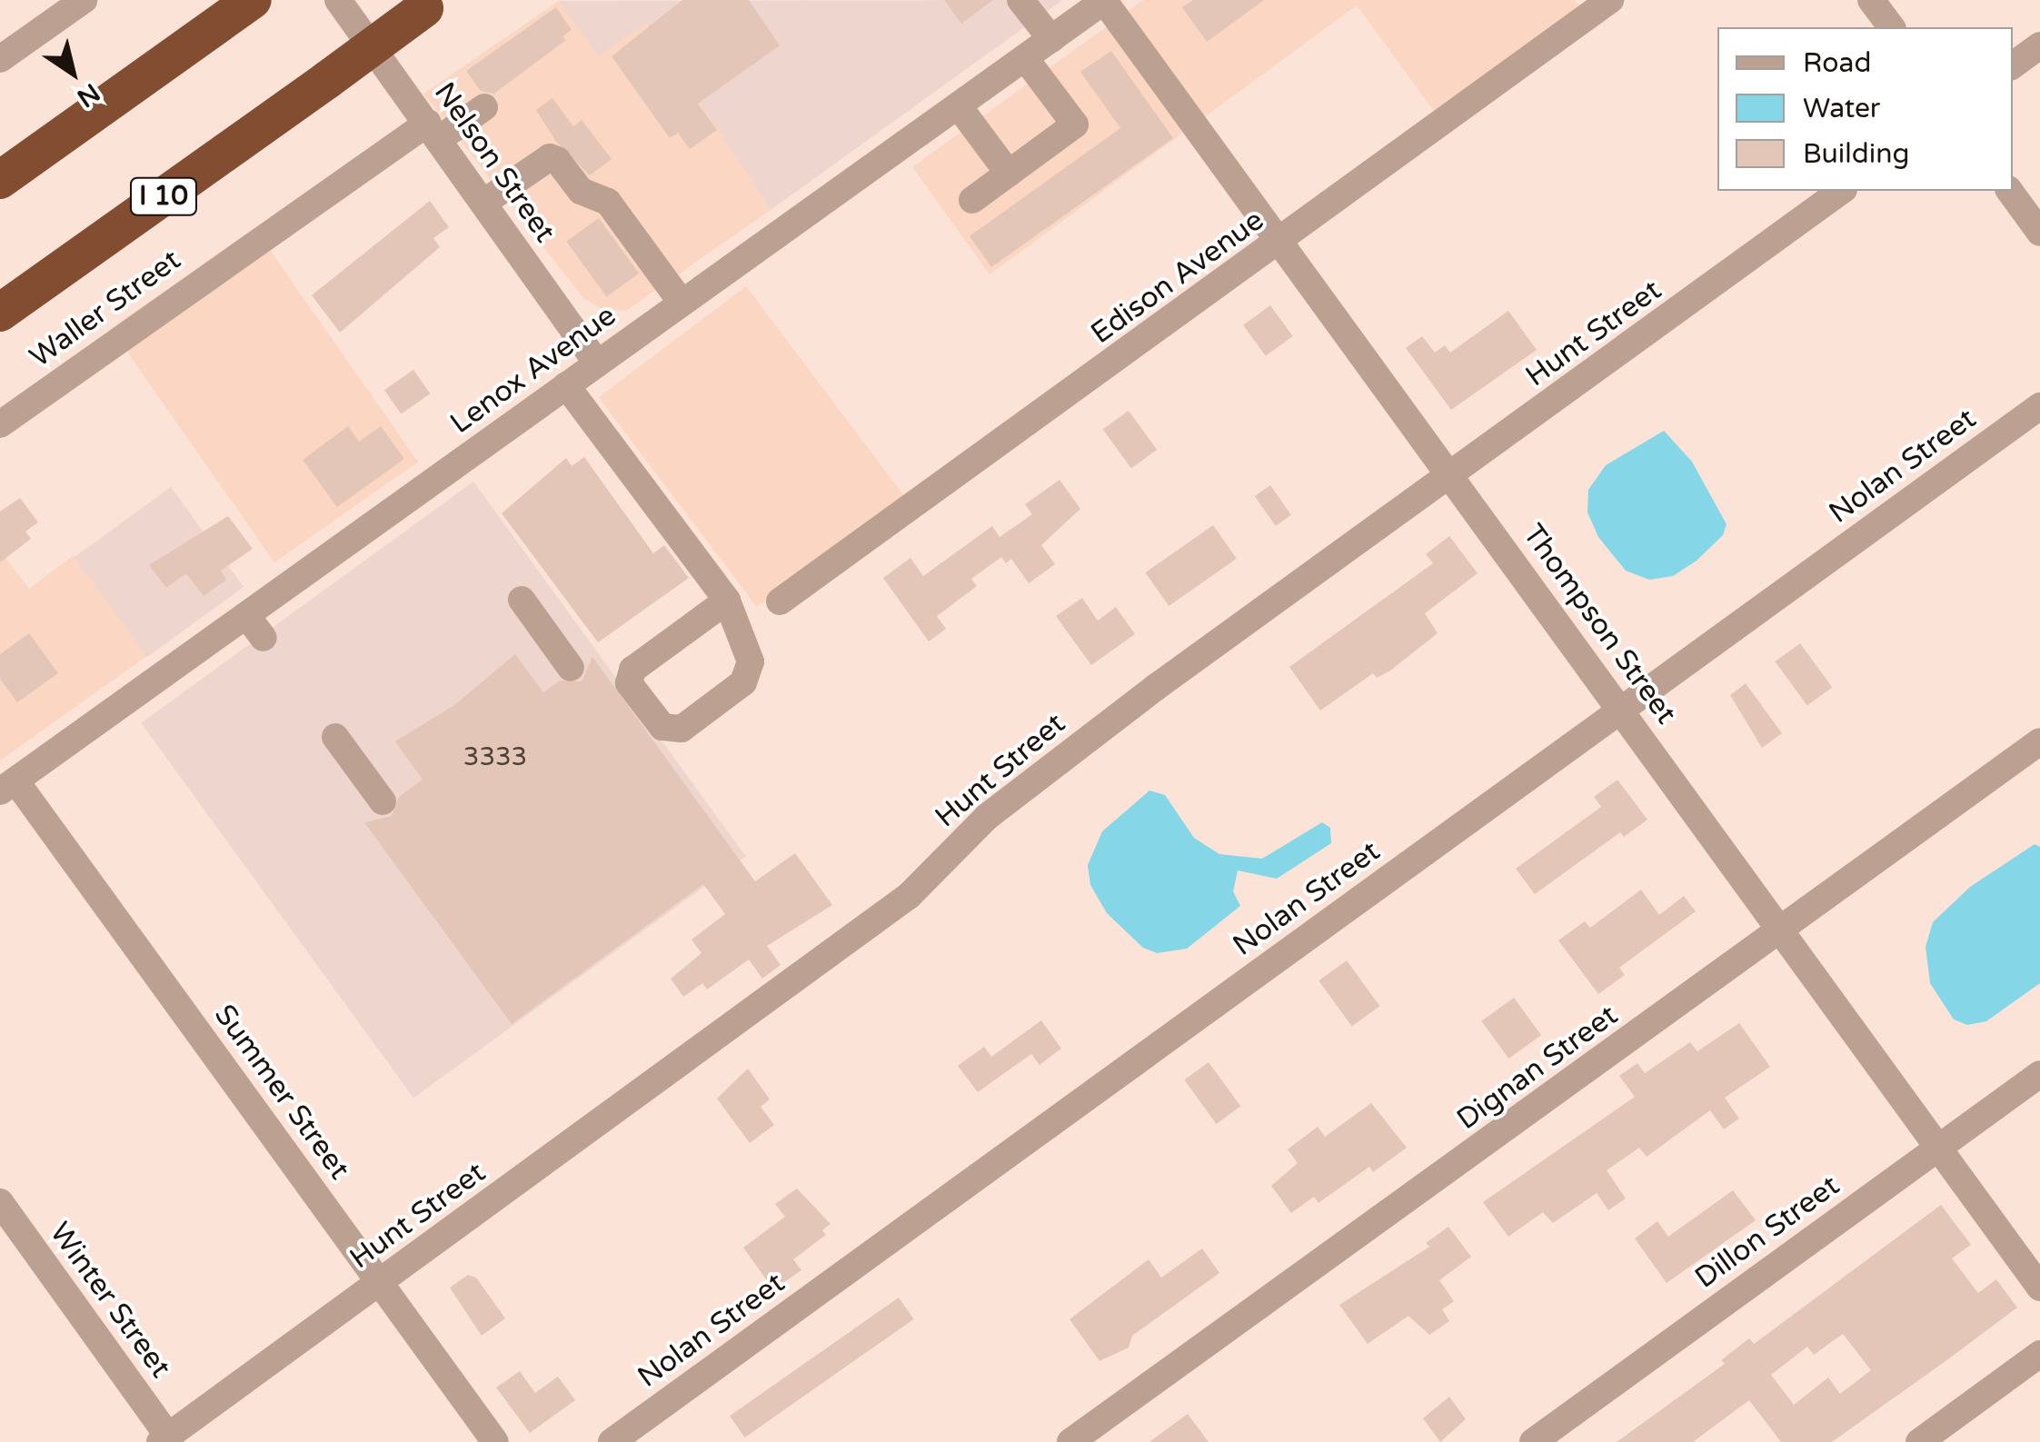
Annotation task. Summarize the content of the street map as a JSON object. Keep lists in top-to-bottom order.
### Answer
{
  "streets": {
    "highway": ["I 10"],
    "street": [
      "Nelson Street",
      "Edison Avenue",
      "Waller Street",
      "Hunt Street",
      "Lenox Avenue",
      "Nolan Street",
      "Thompson Street",
      "Dignan Street",
      "Summer Street",
      "Dillon Street",
      "Winter Street"
    ]
  },
  "crossings": [
    ["Nelson Street", "Waller Street"],
    ["Nelson Street", "Lenox Avenue"],
    ["Edison Avenue", "Thompson Street"],
    ["Hunt Street", "Thompson Street"],
    ["Hunt Street", "Summer Street"],
    ["Hunt Street", "Winter Street"],
    ["Lenox Avenue", "Thompson Street"],
    ["Lenox Avenue", "Summer Street"],
    ["Nolan Street", "Thompson Street"],
    ["Thompson Street", "Dignan Street"],
    ["Thompson Street", "Dillon Street"]
  ],
  "house_numbers": ["3333"],
  "legend": ["Road", "Water", "Building"],
  "north": "bottom right"
}
